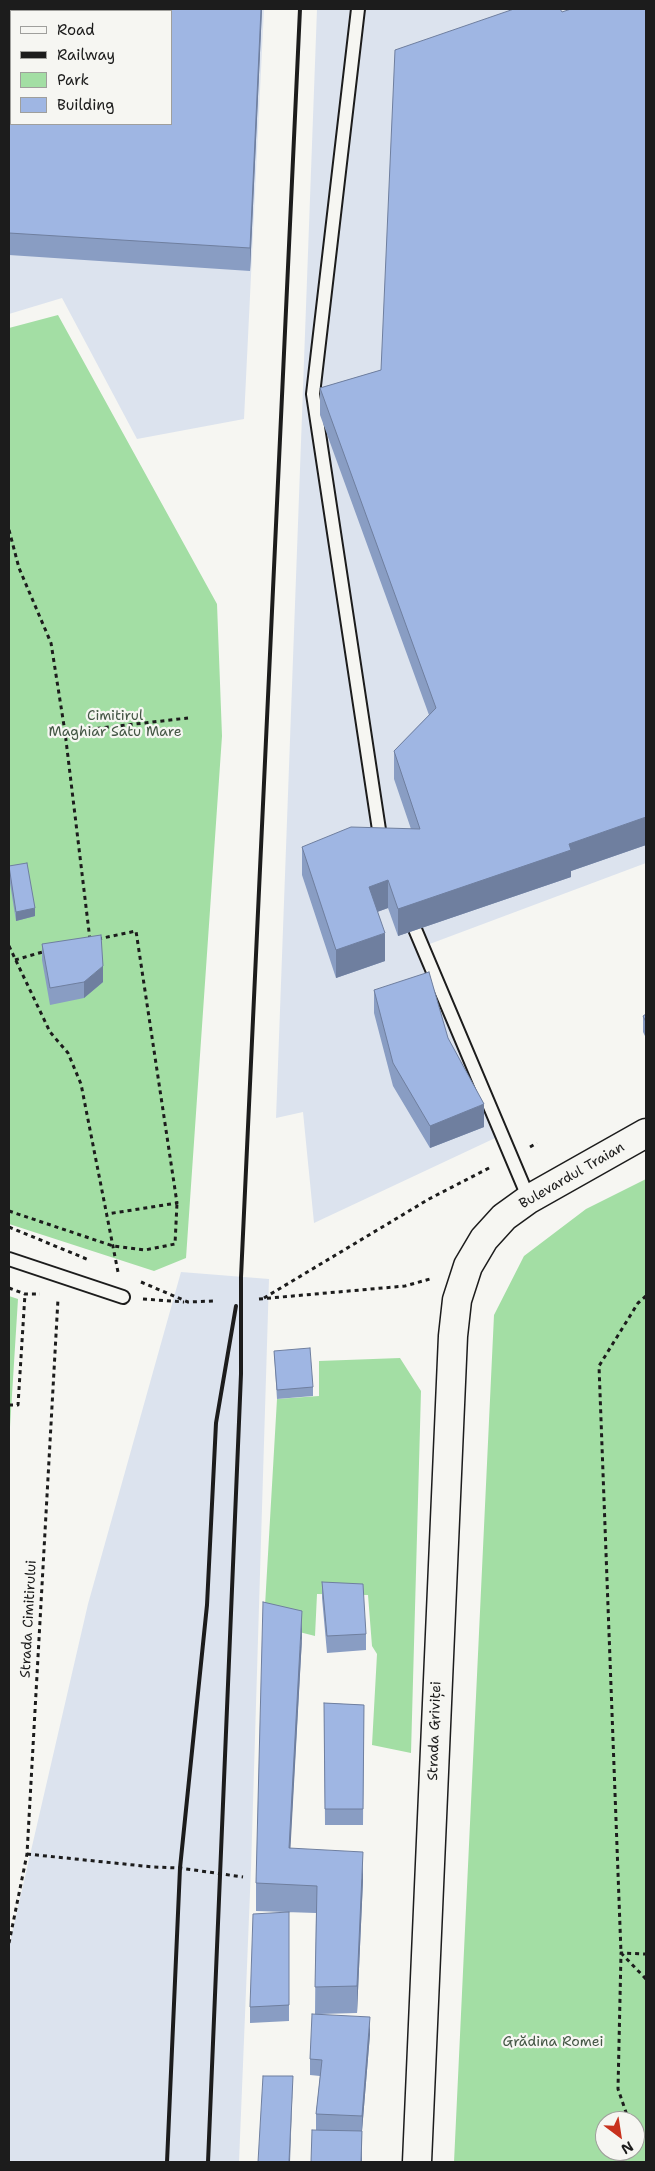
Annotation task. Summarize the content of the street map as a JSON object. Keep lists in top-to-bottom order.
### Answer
{
  "streets": {
    "street": ["Bulevardul Traian", "Strada Griviței"],
    "path": ["Strada Cimitirului"]
  },
  "crossings": [
    ["Bulevardul Traian", "Strada Griviței"]
  ],
  "parks": ["Cimitirul Maghiar Satu Mare", "Grădina Romei"],
  "legend": [
    "Road",
    "Railway",
    "Park",
    "Building"
  ],
  "north": "bottom right"
}
